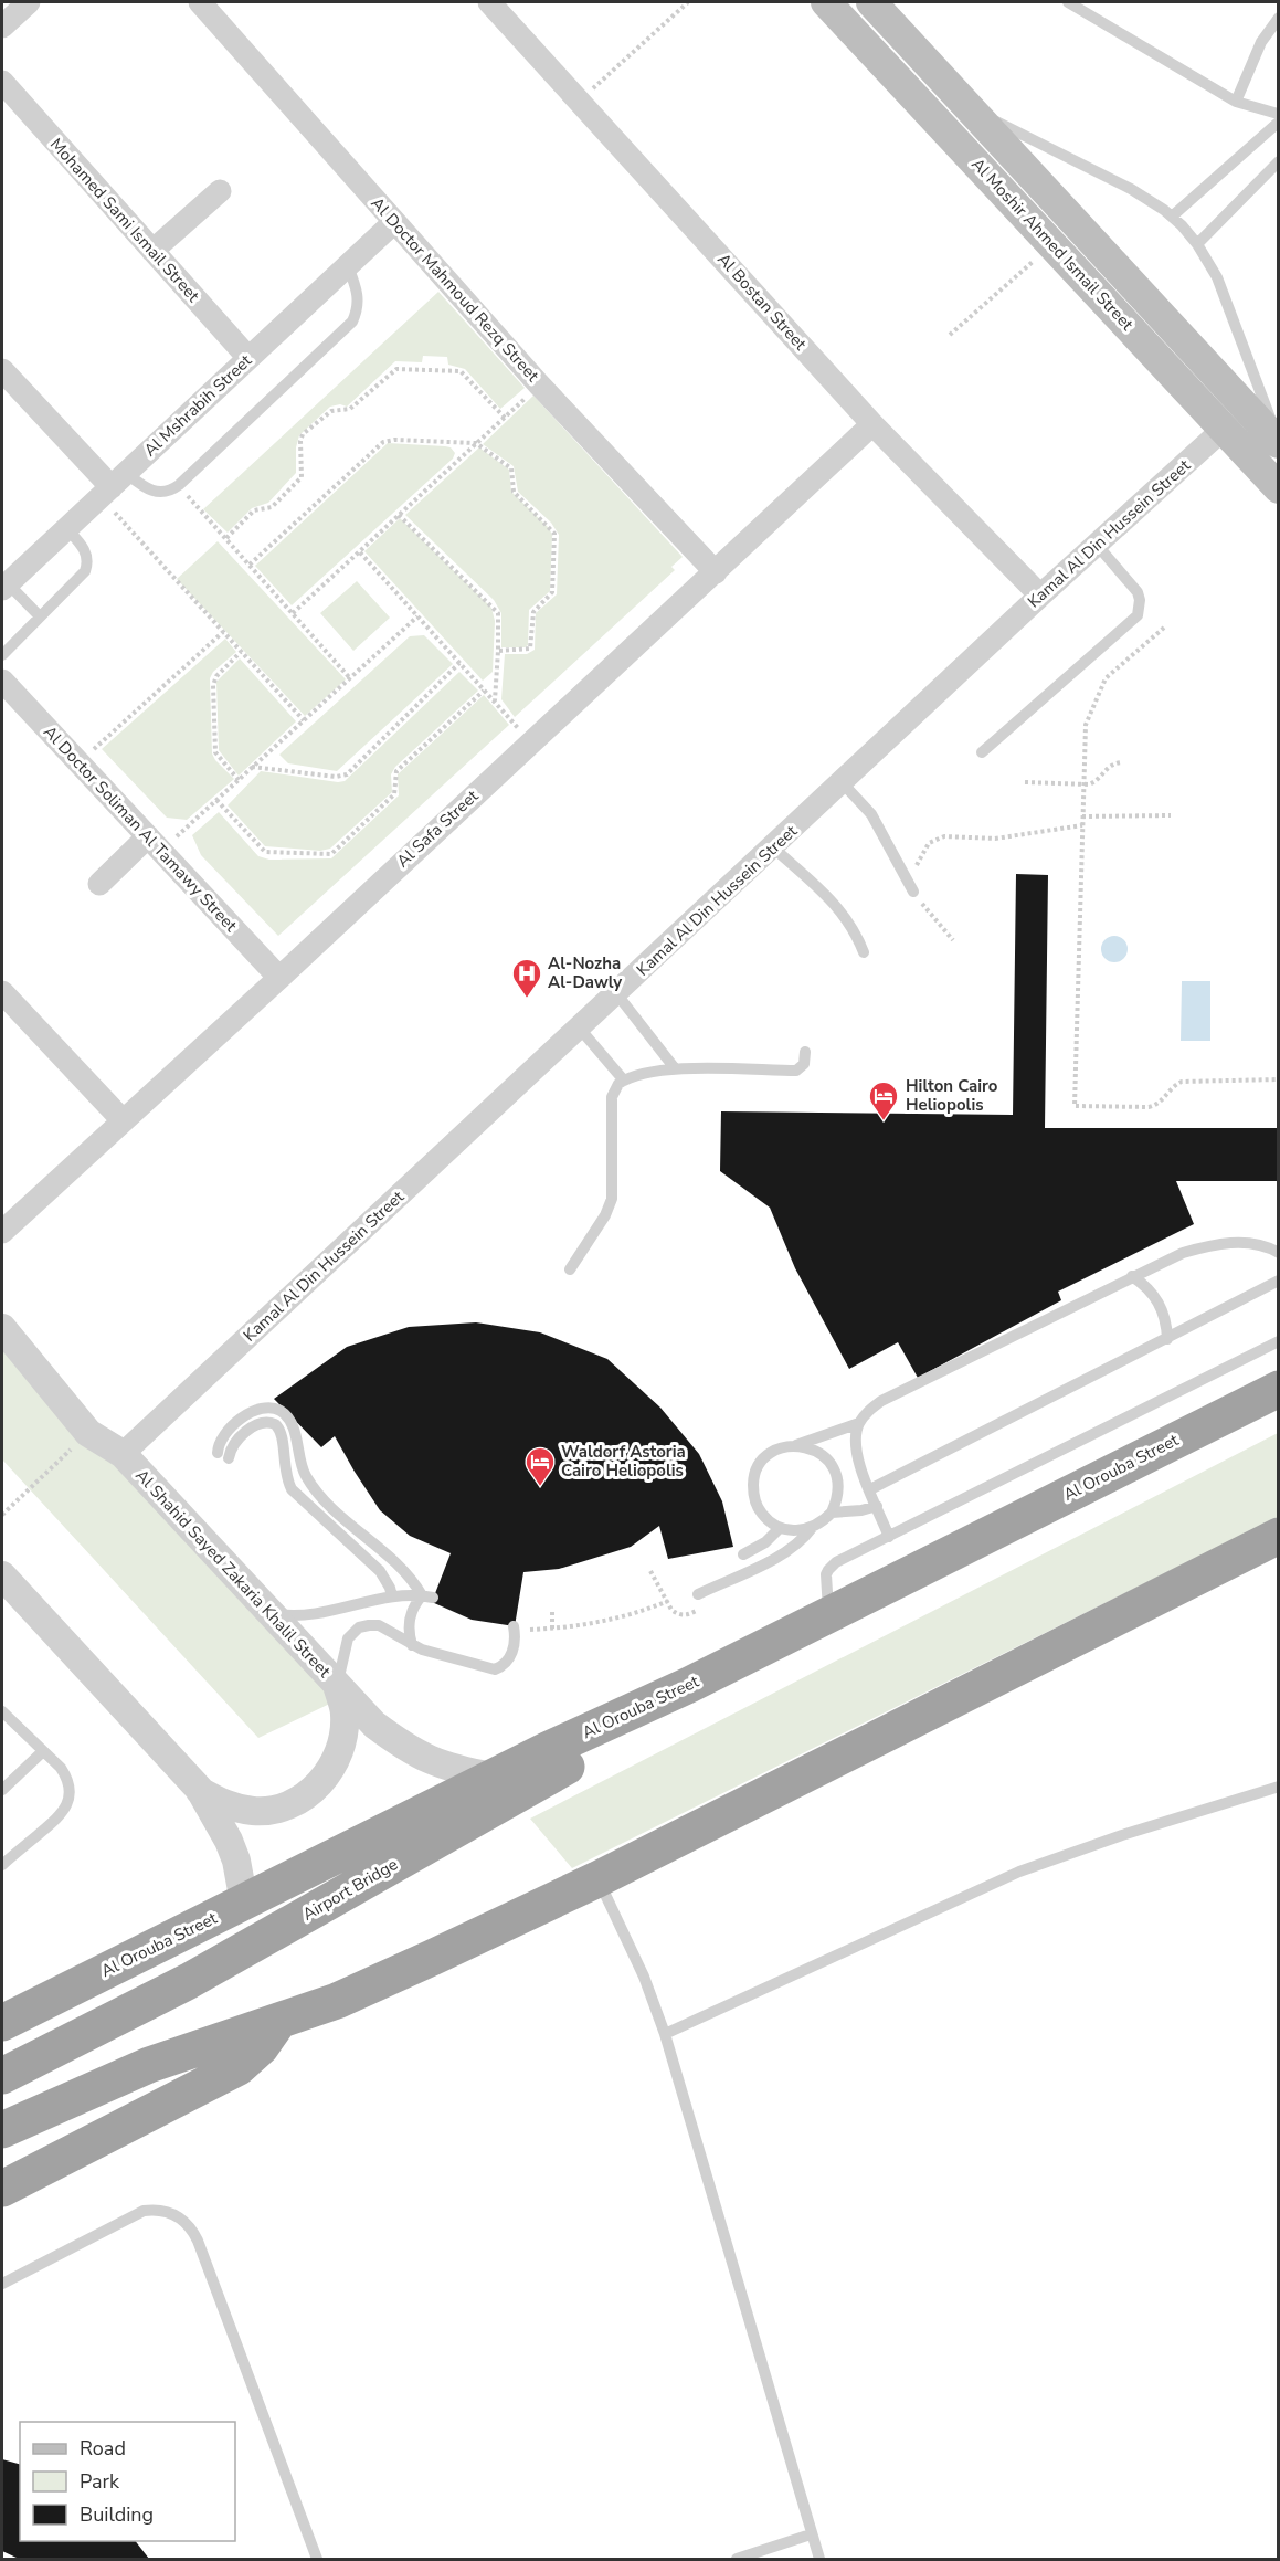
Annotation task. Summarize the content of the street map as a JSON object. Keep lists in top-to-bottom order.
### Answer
{
  "streets": {
    "highway": ["Al Orouba Street", "Airport Bridge"],
    "main road": ["Al Moshir Ahmed Ismail Street"],
    "street": [
      "Mohamed Sami Ismail Street",
      "Al Doctor Mahmoud Rezq Street",
      "Al Bostan Street",
      "Al Mshrabih Street",
      "Kamal Al Din Hussein Street",
      "Al Doctor Soliman Al Tamawy Street",
      "Al Safa Street",
      "Al Shahid Sayed Zakaria Khalil Street"
    ]
  },
  "crossings": [
    ["Mohamed Sami Ismail Street", "Al Mshrabih Street"],
    ["Al Moshir Ahmed Ismail Street", "Kamal Al Din Hussein Street"],
    ["Al Doctor Mahmoud Rezq Street", "Al Mshrabih Street"],
    ["Al Doctor Mahmoud Rezq Street", "Al Safa Street"],
    ["Al Bostan Street", "Kamal Al Din Hussein Street"],
    ["Al Bostan Street", "Al Safa Street"],
    ["Kamal Al Din Hussein Street", "Al Shahid Sayed Zakaria Khalil Street"],
    ["Al Doctor Soliman Al Tamawy Street", "Al Safa Street"],
    ["Al Orouba Street", "Al Shahid Sayed Zakaria Khalil Street"],
    ["Al Orouba Street", "Airport Bridge"]
  ],
  "places": {
    "hospital": ["Al-Nozha Al-Dawly"],
    "hotel": ["Hilton Cairo Heliopolis", "Waldorf Astoria Cairo Heliopolis"]
  },
  "legend": ["Road", "Park", "Building"]
}
